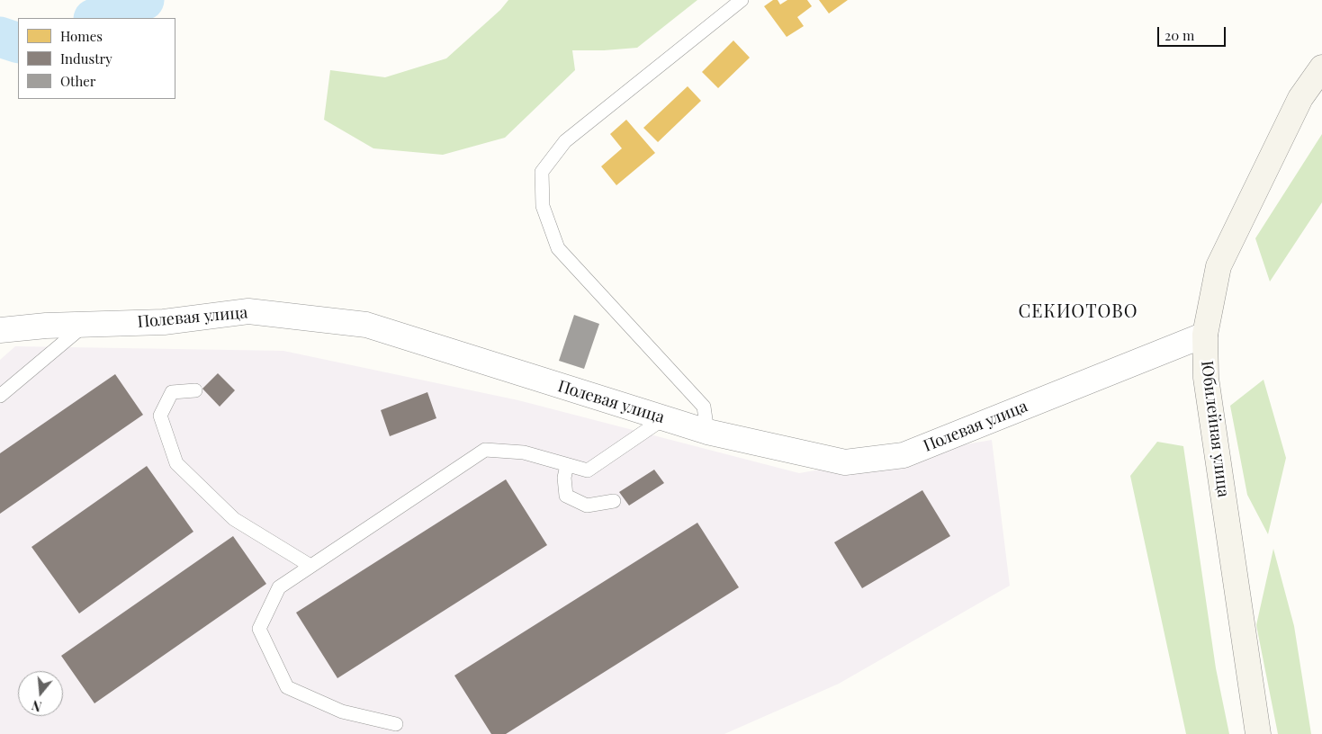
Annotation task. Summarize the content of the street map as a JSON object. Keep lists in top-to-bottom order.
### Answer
{
  "streets": {
    "street": ["Полевая улица", "Юбилейная улица"]
  },
  "crossings": [
    ["Полевая улица", "Юбилейная улица"]
  ],
  "districts": ["СЕКИОТОВО"],
  "legend": ["Homes", "Industry", "Other"],
  "scale_bar": "20 m",
  "north": "bottom"
}
